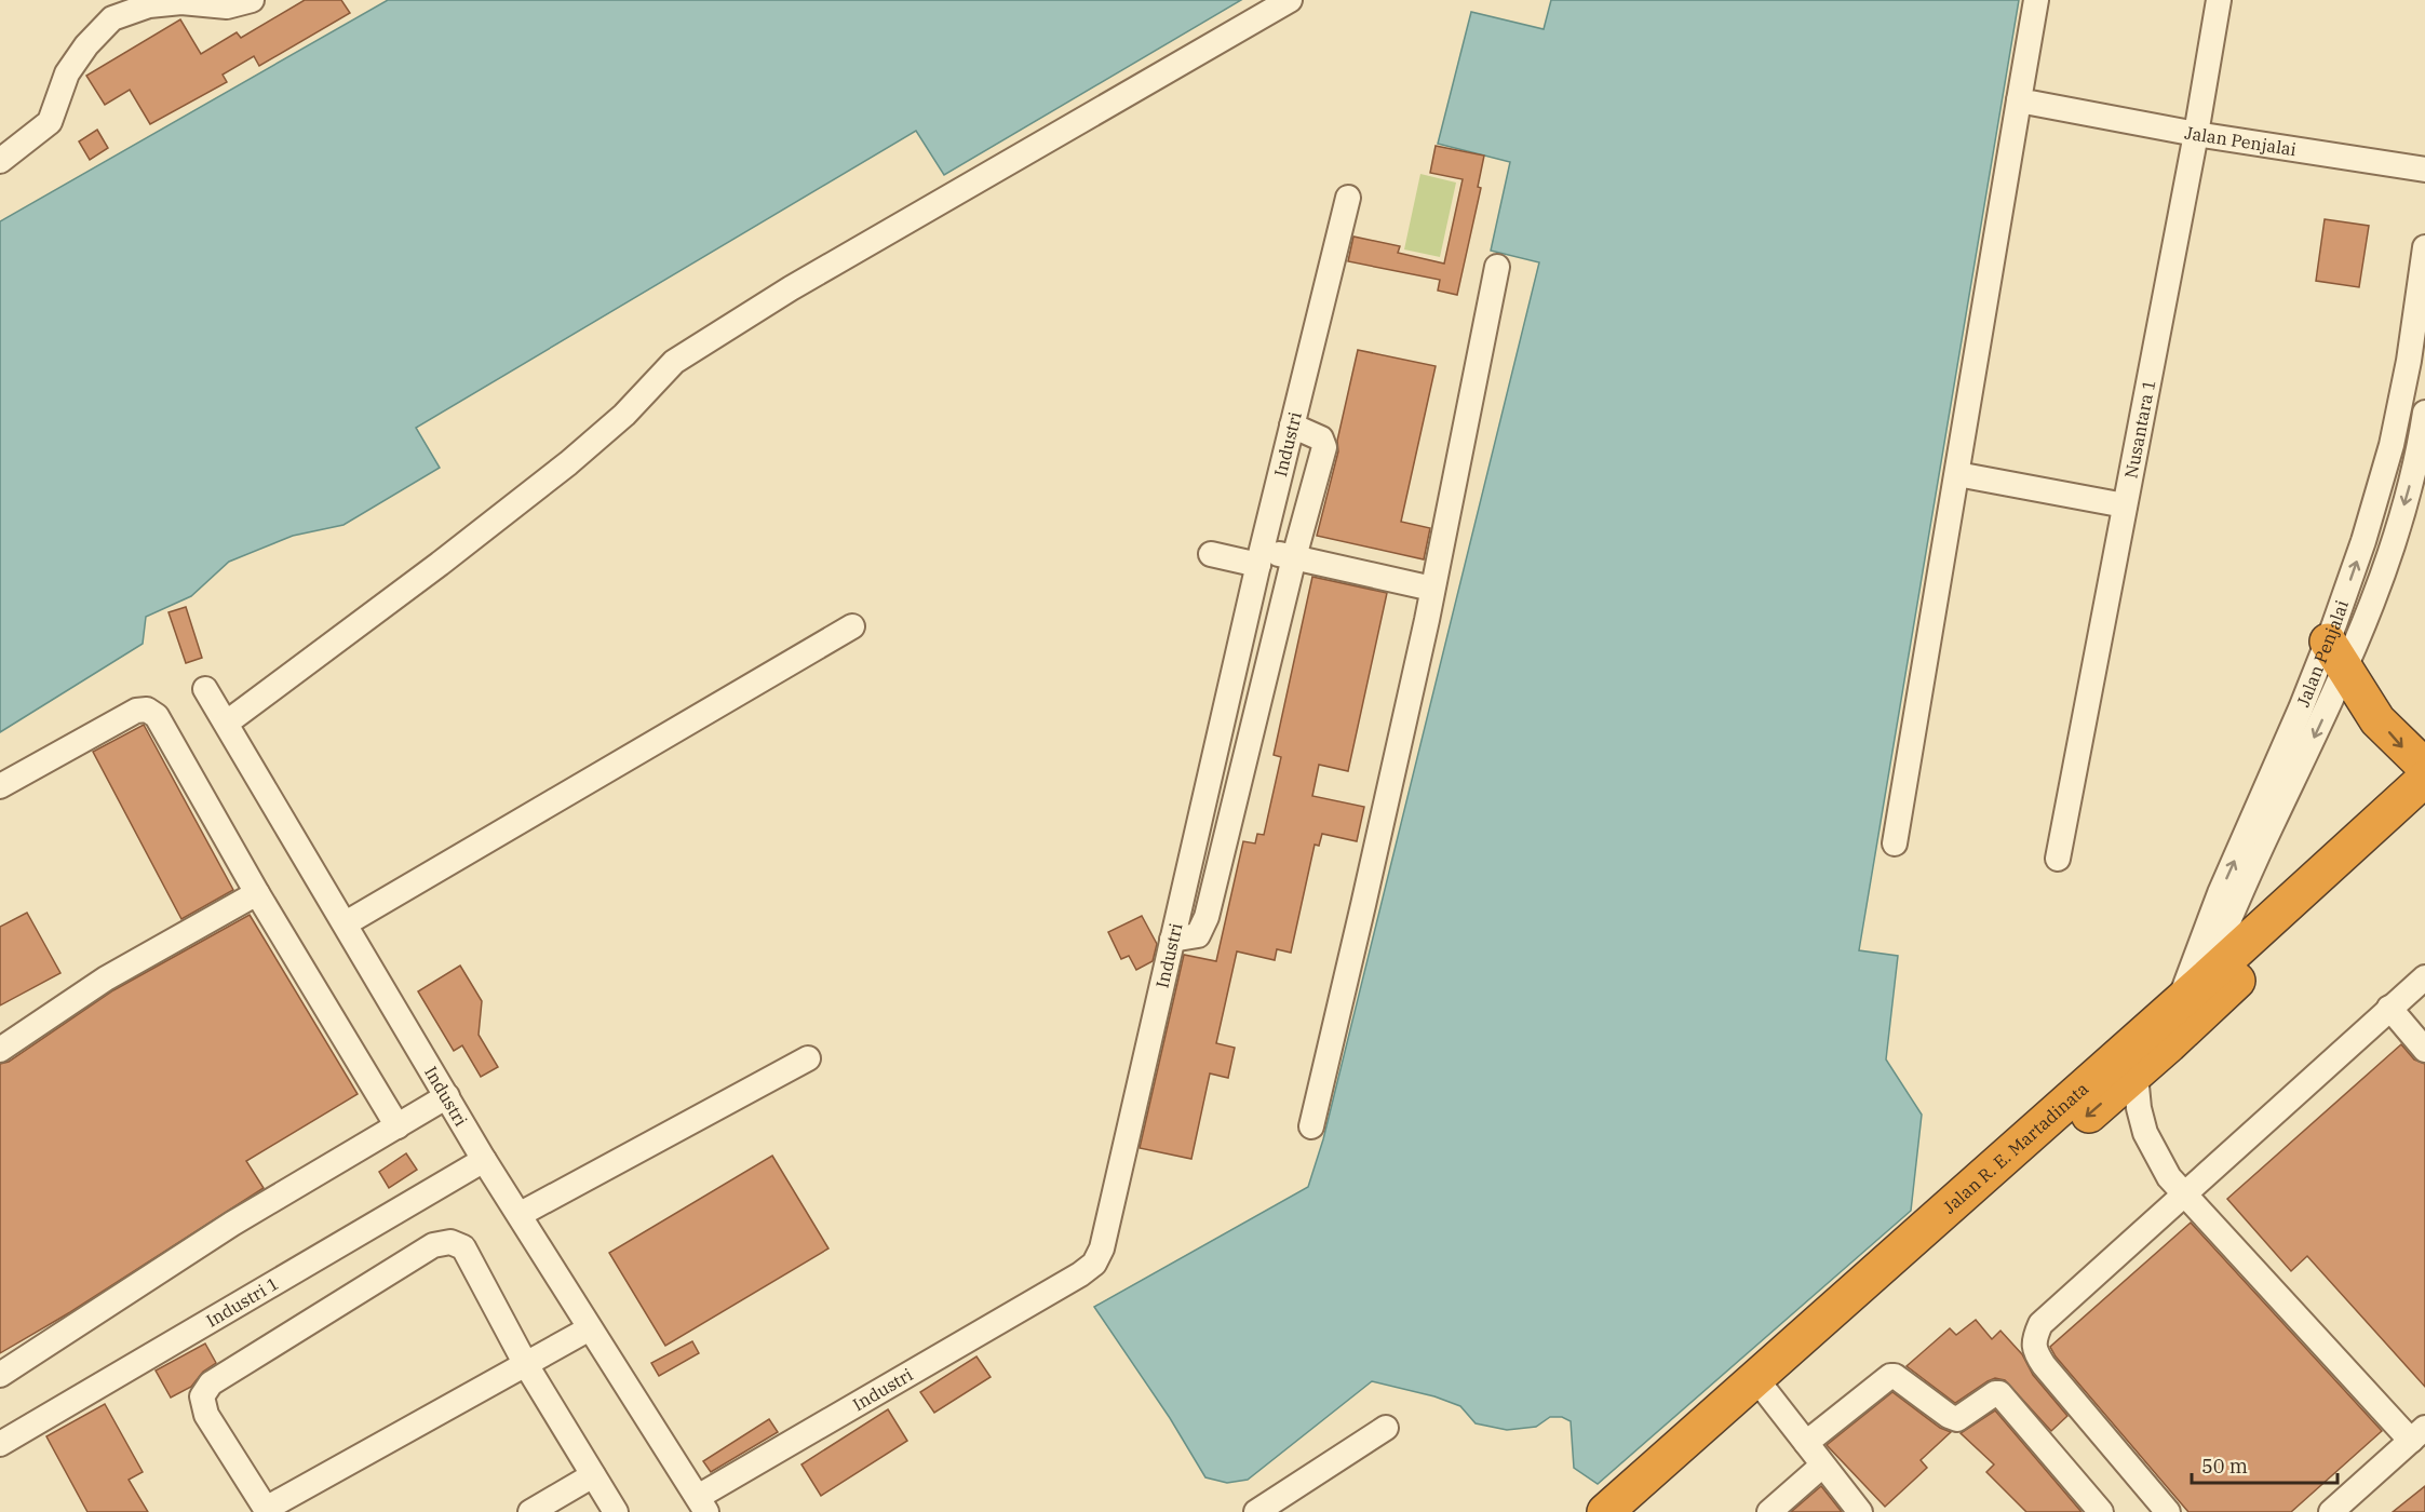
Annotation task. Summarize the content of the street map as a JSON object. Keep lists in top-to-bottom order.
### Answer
{
  "streets": {
    "highway": ["Jalan R. E. Martadinata"],
    "street": [
      "Jalan Penjalai",
      "Nusantara 1",
      "Industri",
      "Industri 1"
    ]
  },
  "crossings": [
    ["Jalan Penjalai", "Nusantara 1"],
    ["Jalan Penjalai", "Jalan R. E. Martadinata"],
    ["Industri", "Industri 1"]
  ],
  "scale_bar": "50 m"
}
